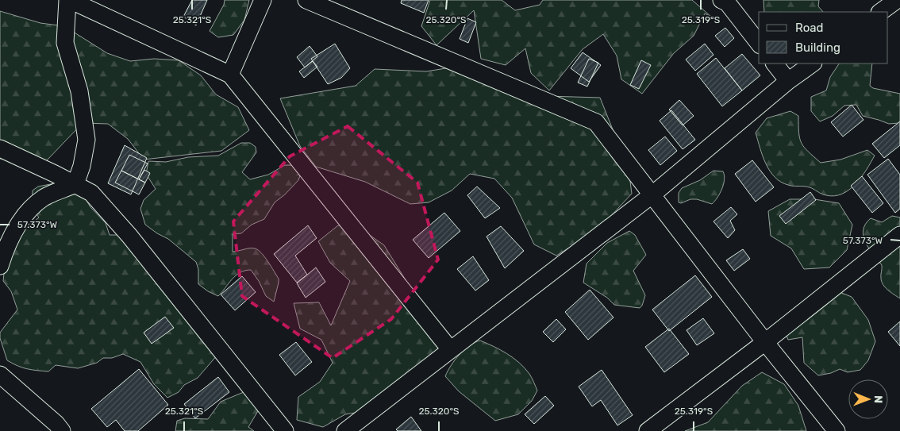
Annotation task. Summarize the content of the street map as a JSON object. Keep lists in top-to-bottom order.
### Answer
{
  "legend": ["Road", "Building"],
  "north": "right",
  "coordinates": [
    "25.321°S",
    "25.320°S",
    "25.319°S",
    "57.373°W"
  ]
}
